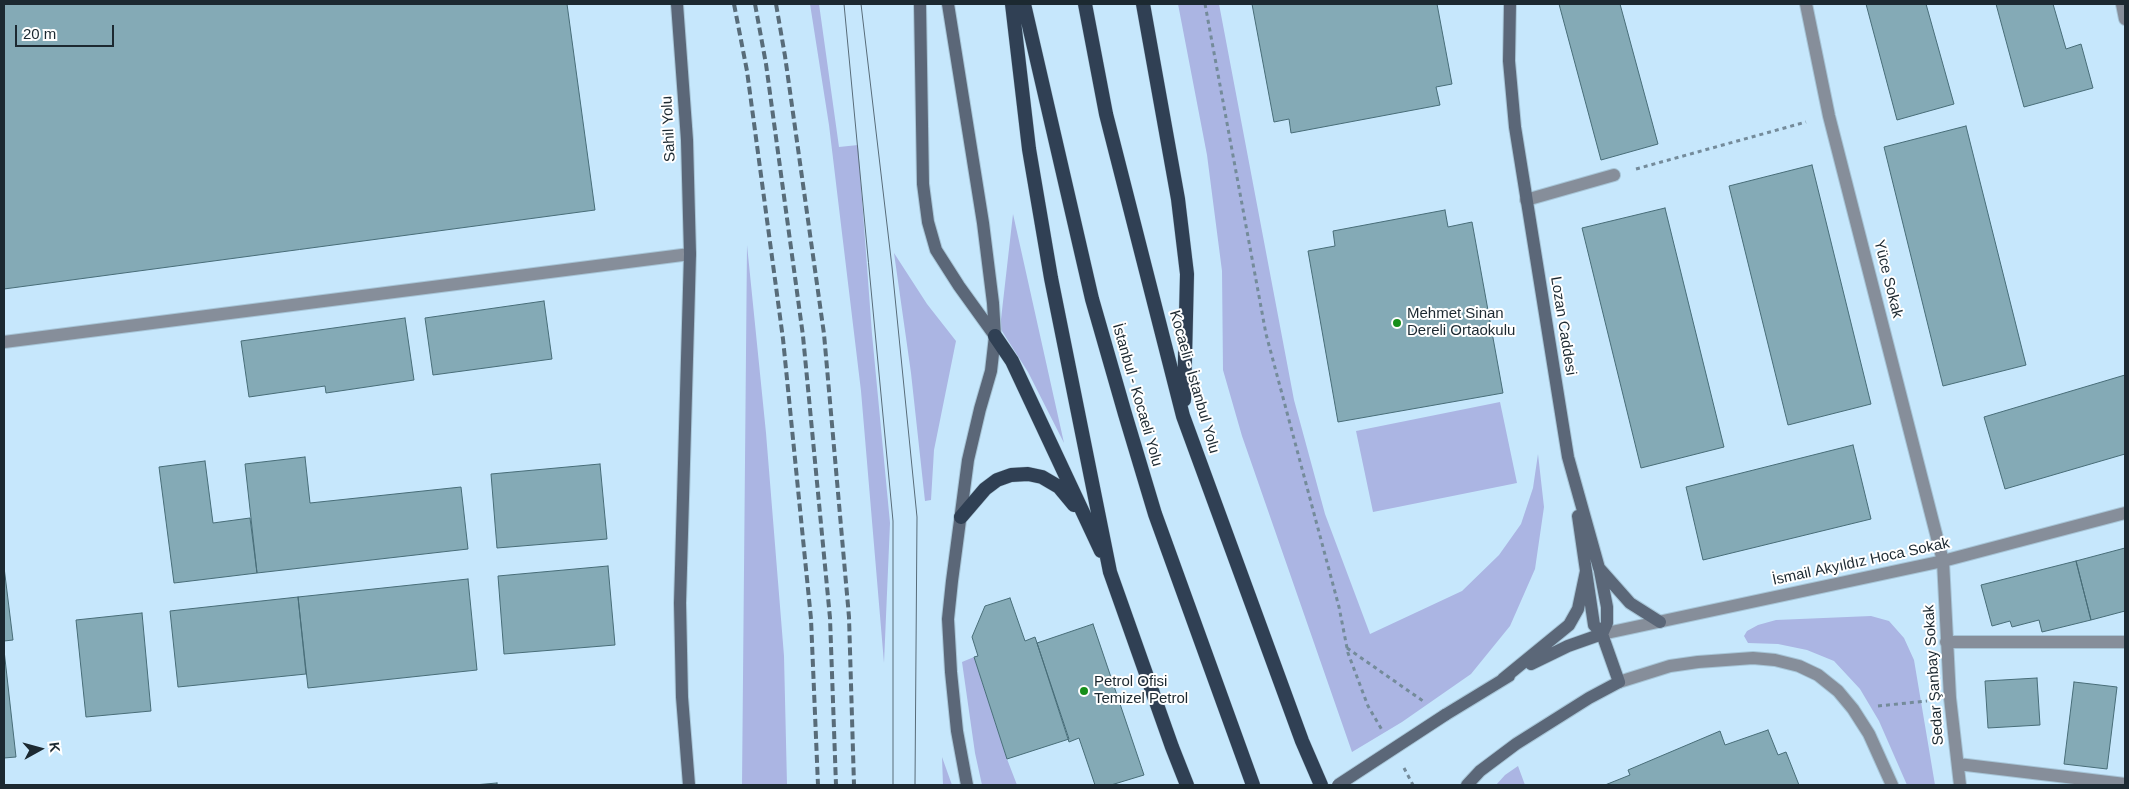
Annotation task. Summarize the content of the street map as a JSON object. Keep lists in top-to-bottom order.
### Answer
{
  "streets": {
    "highway": ["Kocaeli - İstanbul Yolu", "İstanbul - Kocaeli Yolu"],
    "main road": ["Sahil Yolu", "Lozan Caddesi"],
    "street": ["Yüce Sokak", "İsmail Akyıldız Hoca Sokak", "Sedar Şanbay Sokak"]
  },
  "crossings": [
    ["Yüce Sokak", "İsmail Akyıldız Hoca Sokak"],
    ["Yüce Sokak", "Sedar Şanbay Sokak"],
    ["Lozan Caddesi", "İsmail Akyıldız Hoca Sokak"],
    ["İsmail Akyıldız Hoca Sokak", "Sedar Şanbay Sokak"]
  ],
  "places": ["Mehmet Sinan Dereli Ortaokulu", "Petrol Ofisi Temizel Petrol"],
  "scale_bar": "20 m",
  "north": "right"
}
